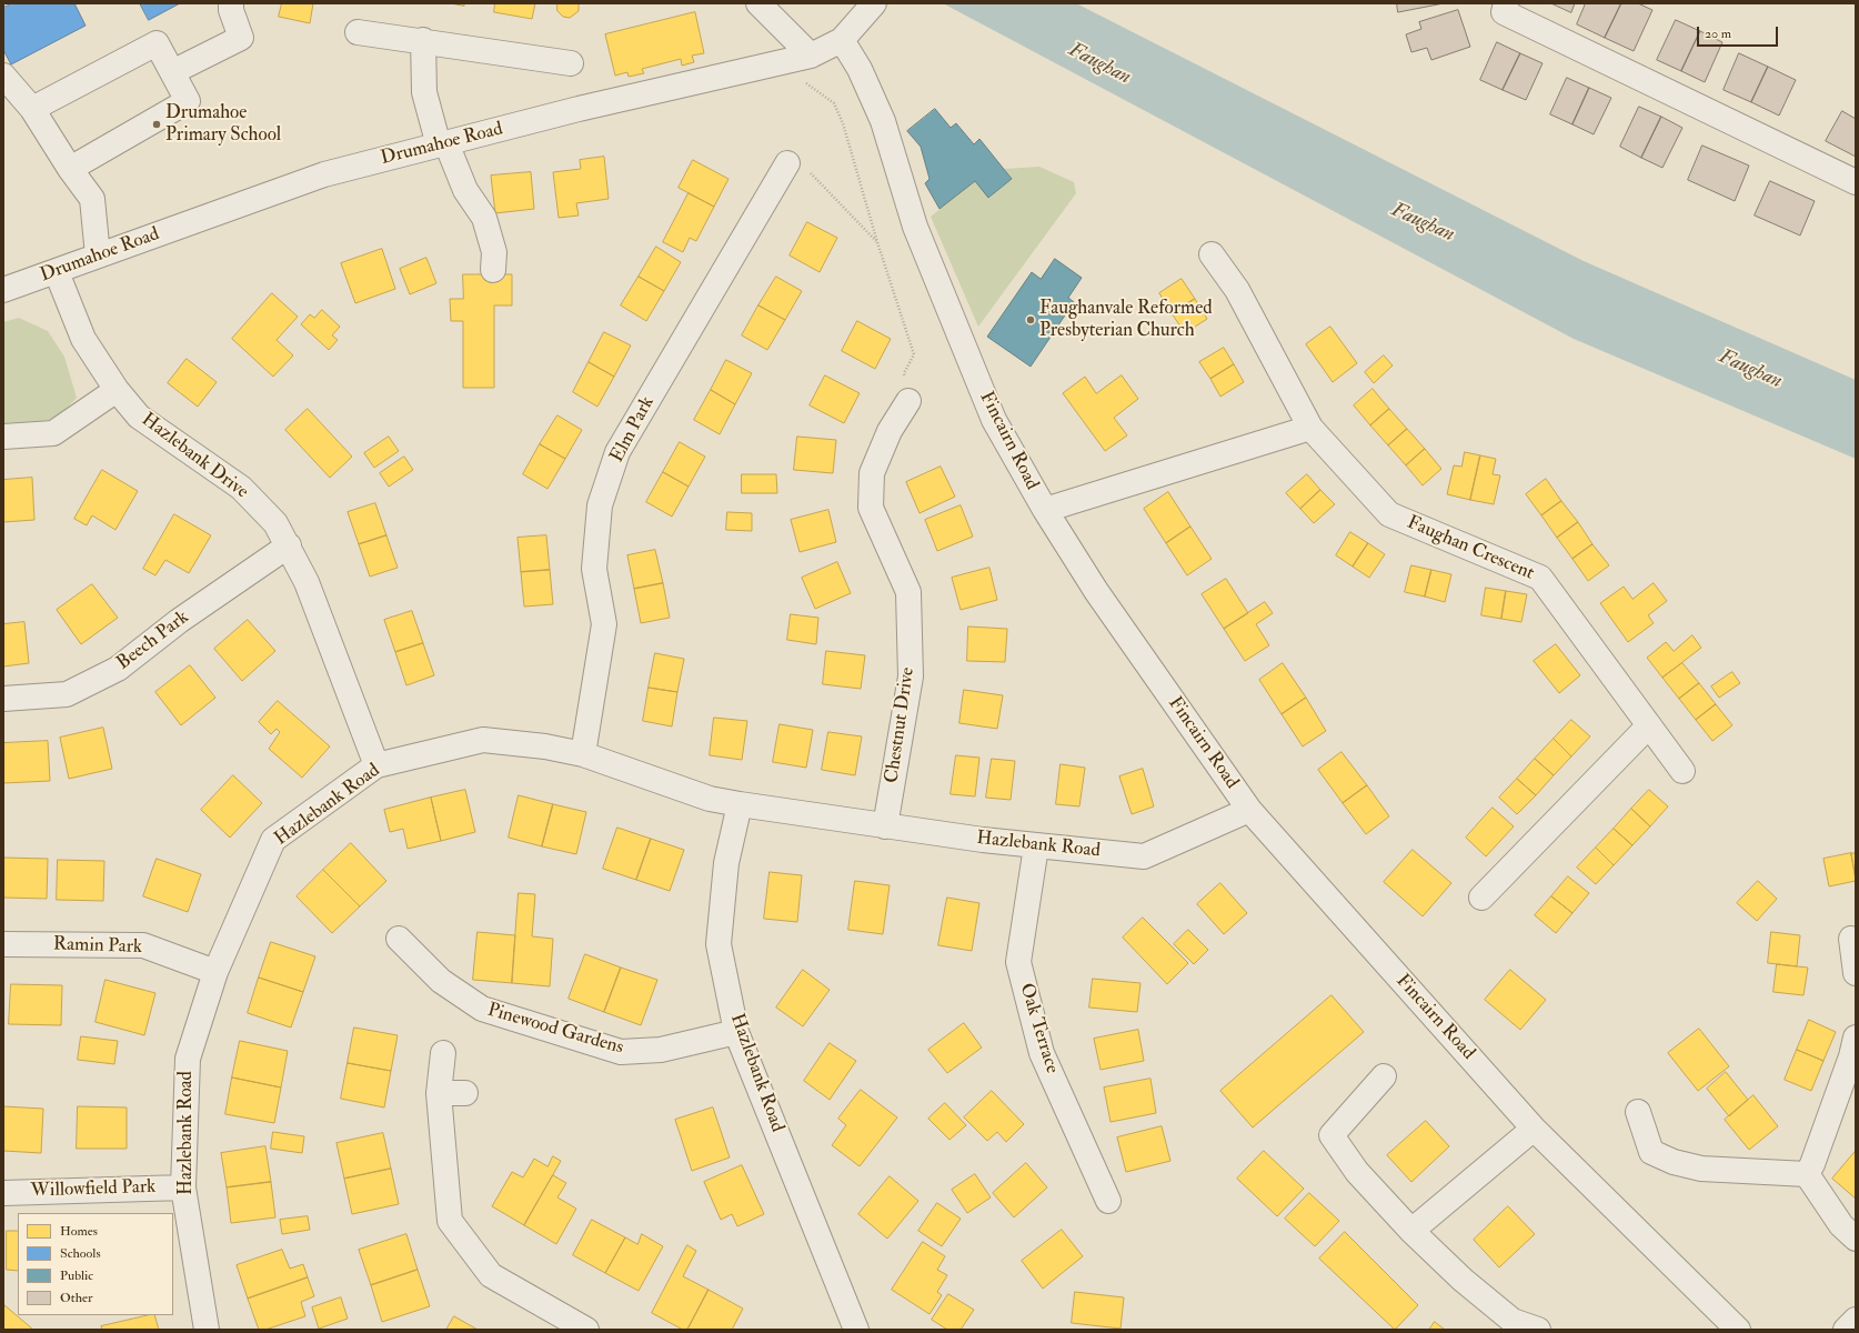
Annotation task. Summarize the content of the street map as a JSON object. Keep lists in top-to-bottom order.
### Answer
{
  "streets": {
    "street": [
      "Drumahoe Road",
      "Elm Park",
      "Fincairn Road",
      "Hazlebank Drive",
      "Faughan Crescent",
      "Beech Park",
      "Chestnut Drive",
      "Hazlebank Road",
      "Ramin Park",
      "Oak Terrace",
      "Pinewood Gardens",
      "Willowfield Park"
    ]
  },
  "crossings": [
    ["Drumahoe Road", "Fincairn Road"],
    ["Drumahoe Road", "Hazlebank Drive"],
    ["Elm Park", "Hazlebank Road"],
    ["Fincairn Road", "Hazlebank Road"],
    ["Hazlebank Drive", "Beech Park"],
    ["Hazlebank Drive", "Hazlebank Road"],
    ["Chestnut Drive", "Hazlebank Road"],
    ["Hazlebank Road", "Ramin Park"],
    ["Hazlebank Road", "Oak Terrace"],
    ["Hazlebank Road", "Pinewood Gardens"],
    ["Hazlebank Road", "Willowfield Park"]
  ],
  "water": ["Faughan"],
  "places": ["Drumahoe Primary School", "Faughanvale Reformed Presbyterian Church"],
  "legend": [
    "Homes",
    "Schools",
    "Public",
    "Other"
  ],
  "scale_bar": "20 m"
}
